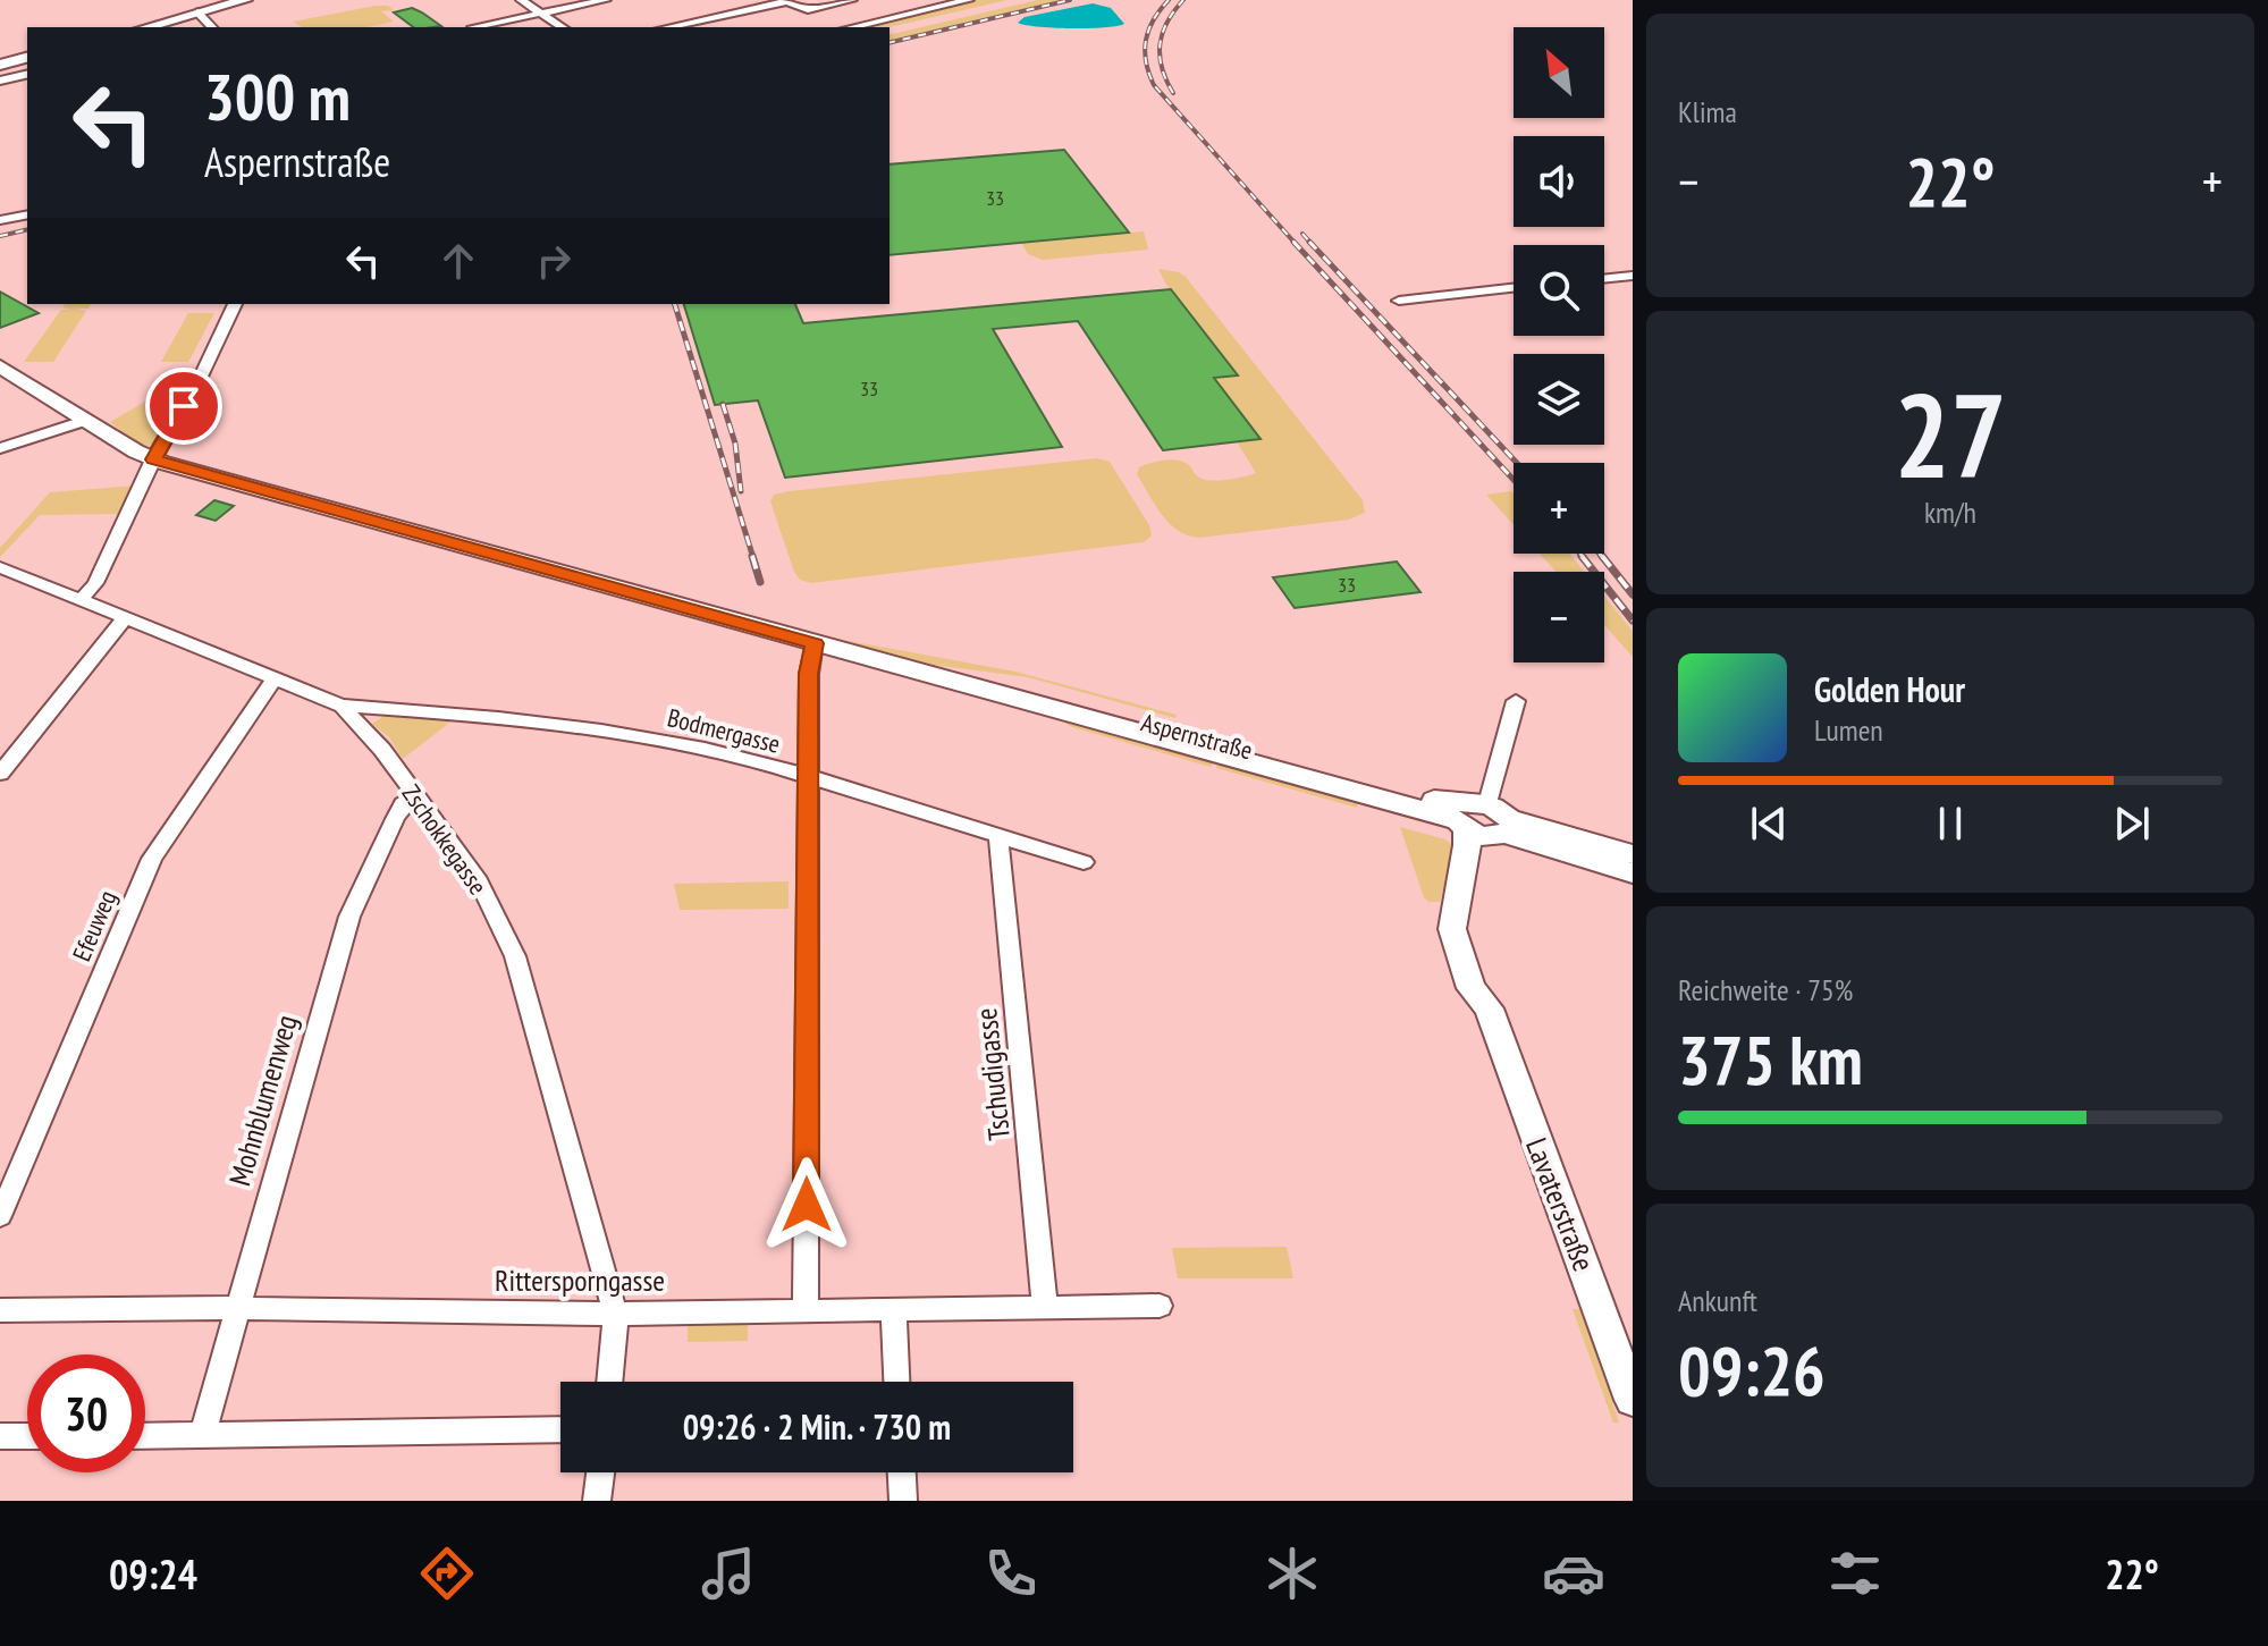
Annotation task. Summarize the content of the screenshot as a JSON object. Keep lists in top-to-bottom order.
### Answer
{
  "streets": {
    "main road": ["Aspernstraße", "Lavaterstraße"],
    "street": [
      "Bodmergasse",
      "Zschokkegasse",
      "Efeuweg",
      "Tschudigasse",
      "Mohnblumenweg",
      "Rittersporngasse"
    ]
  },
  "crossings": [
    ["Bodmergasse", "Zschokkegasse"],
    ["Bodmergasse", "Tschudigasse"],
    ["Aspernstraße", "Lavaterstraße"],
    ["Zschokkegasse", "Efeuweg"],
    ["Zschokkegasse", "Mohnblumenweg"],
    ["Zschokkegasse", "Rittersporngasse"],
    ["Tschudigasse", "Rittersporngasse"],
    ["Mohnblumenweg", "Rittersporngasse"]
  ],
  "house_numbers": ["33", "33", "33"],
  "north": "top left",
  "page": {
    "tile": [
      "Klima",
      ["27", "km/h"],
      ["Reichweite · 75%", "375 km"],
      ["Ankunft", "09:26"]
    ],
    "map_buttons": ["+", "−"],
    "turn": ["300 m", "Aspernstraße"],
    "heat": ["−", "22°", "+"],
    "song": ["Golden Hour", "Lumen"],
    "limit": "30",
    "trip": "09:26 · 2 Min. · 730 m",
    "tabs": ["09:24", "22°"]
  }
}
